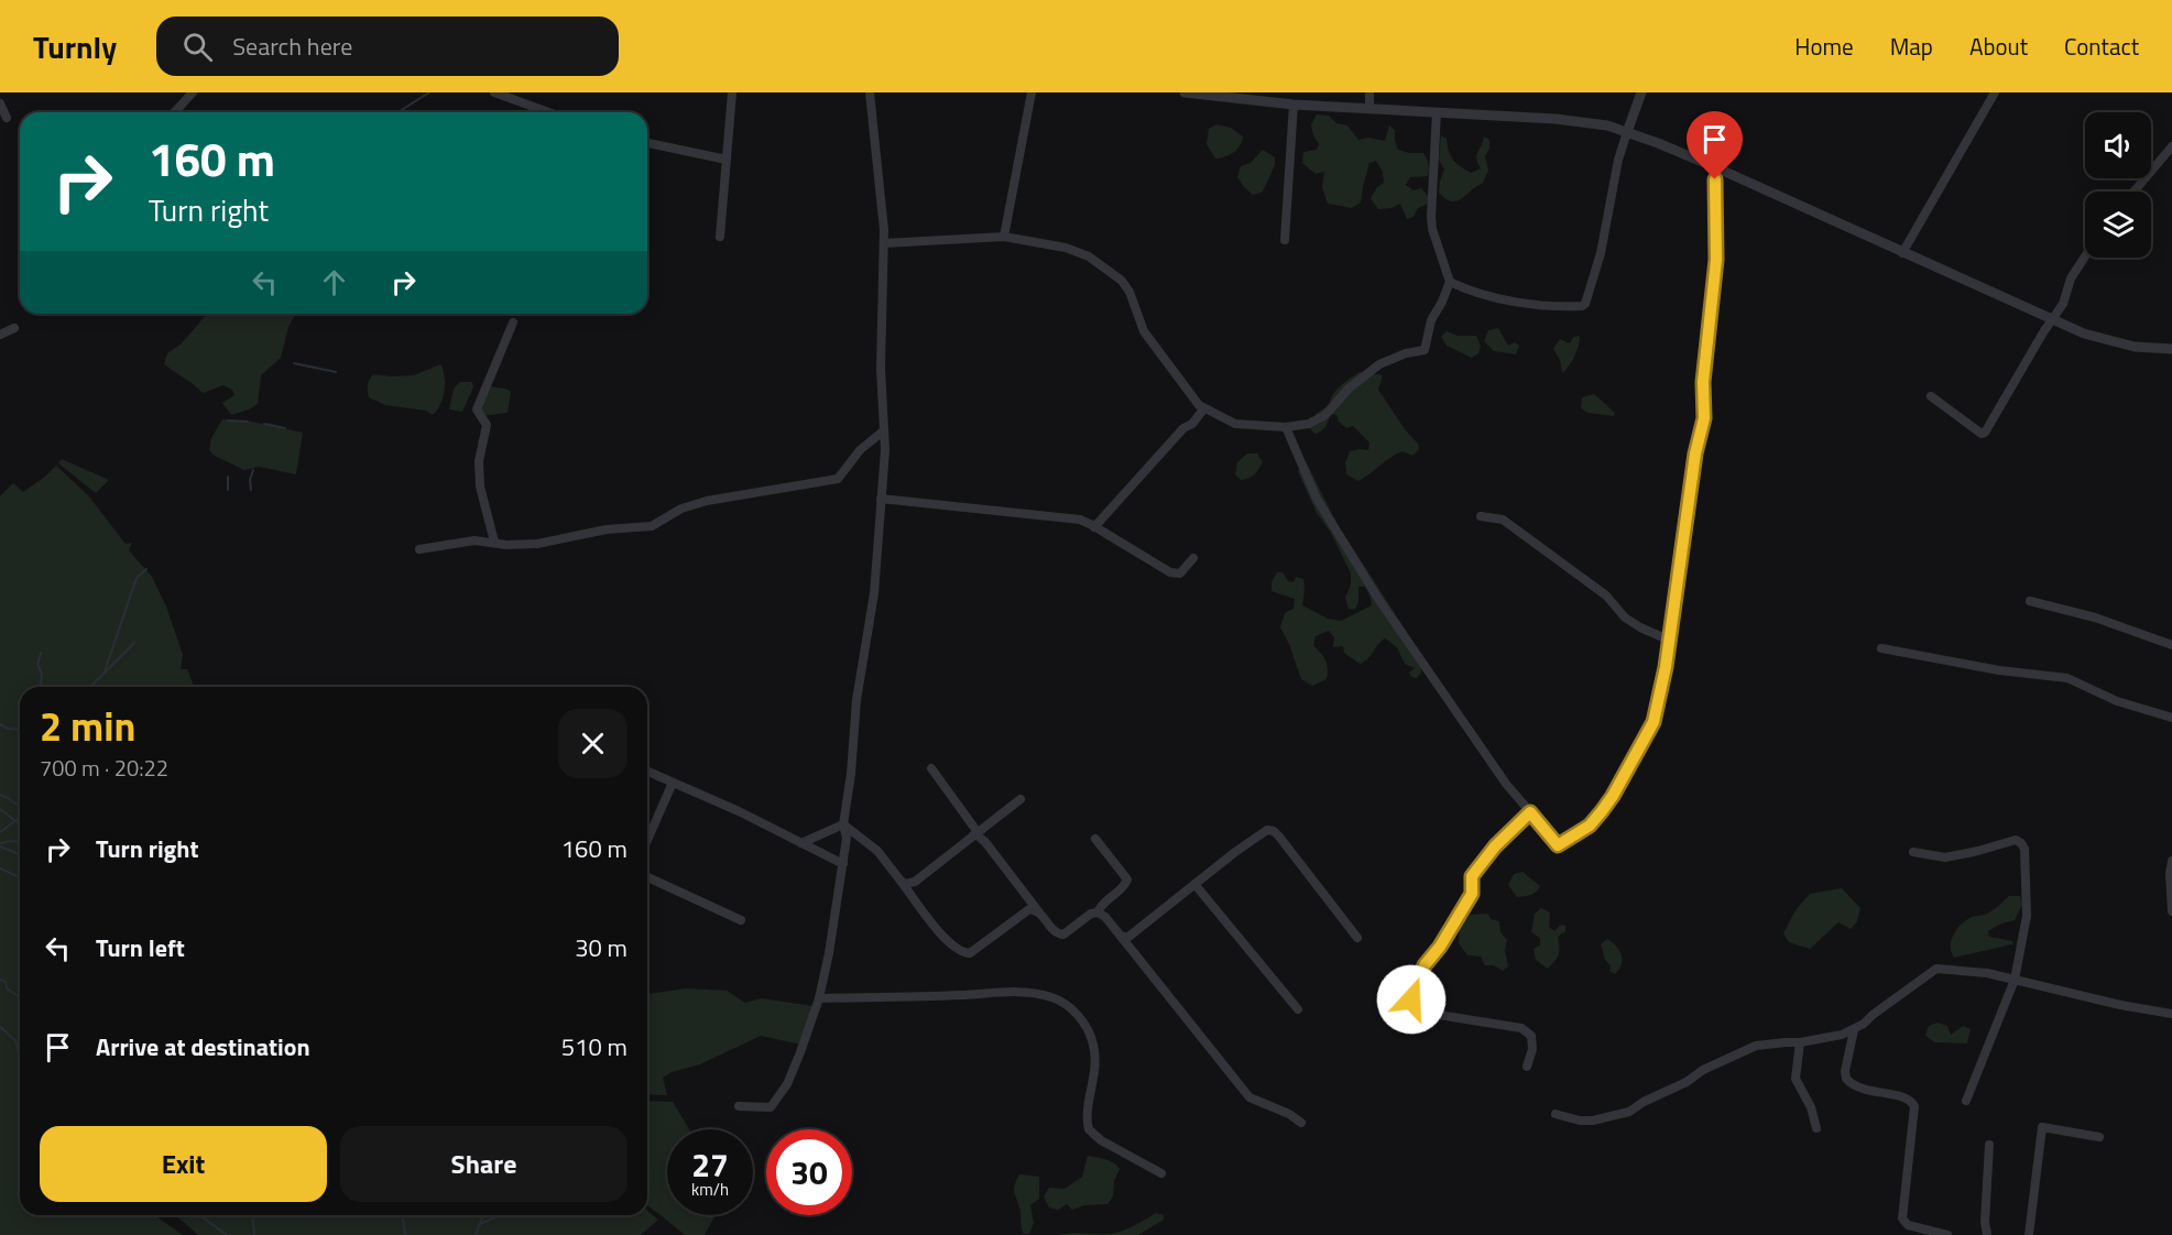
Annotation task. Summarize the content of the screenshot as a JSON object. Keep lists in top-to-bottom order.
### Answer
{
  "page": {
    "header": "Turnly",
    "search": "Search here",
    "nav": [
      "Home",
      "Map",
      "About",
      "Contact"
    ],
    "turn": ["160 m", "Turn right"],
    "heading": ["2 min", "700 m · 20:22"],
    "list": [
      {
        "name": "Turn right",
        "value": "160 m"
      },
      {
        "name": "Turn left",
        "value": "30 m"
      },
      {
        "name": "Arrive at destination",
        "value": "510 m"
      }
    ],
    "buttons": ["Exit", "Share"],
    "speed": "27 km/h",
    "limit": "30"
  }
}
